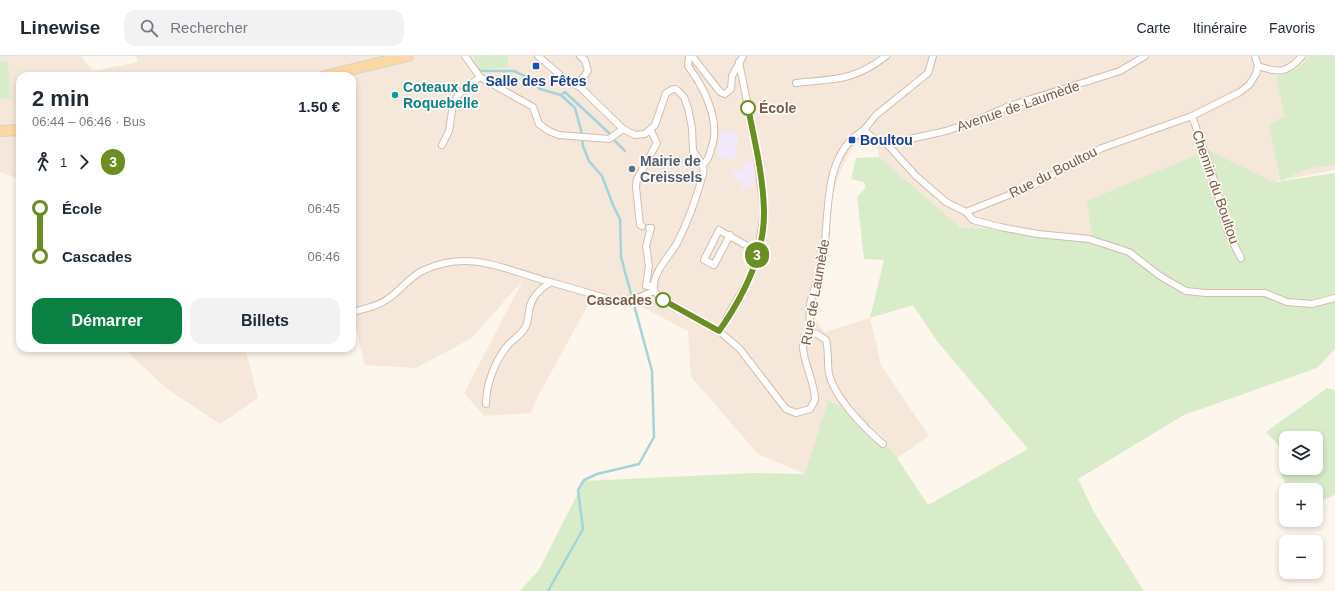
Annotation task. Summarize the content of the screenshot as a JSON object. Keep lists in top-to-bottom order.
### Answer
{
  "streets": {
    "street": [
      "Avenue de Laumède",
      "Rue du Boultou",
      "Chemin du Boultou",
      "Rue de Laumède"
    ]
  },
  "crossings": [
    ["Rue du Boultou", "Chemin du Boultou"]
  ],
  "places": {
    "transit": ["Salle des Fêtes", "Boultou"],
    "other": [
      "Coteaux de Roquebelle",
      "École",
      "Mairie de Creissels",
      "Cascades"
    ]
  },
  "lines": ["bus line 3"],
  "page": {
    "header": "Linewise",
    "search": "Rechercher",
    "nav": ["Carte", "Itinéraire", "Favoris"],
    "on_map": "3",
    "heading": ["2 min", "06:44 – 06:46 · Bus", "1.50 €"],
    "legs": ["1", "3"],
    "list": [
      {
        "name": "École",
        "value": "06:45"
      },
      {
        "name": "Cascades",
        "value": "06:46"
      }
    ],
    "buttons": ["Démarrer", "Billets"],
    "map_buttons": ["+", "−"]
  }
}
